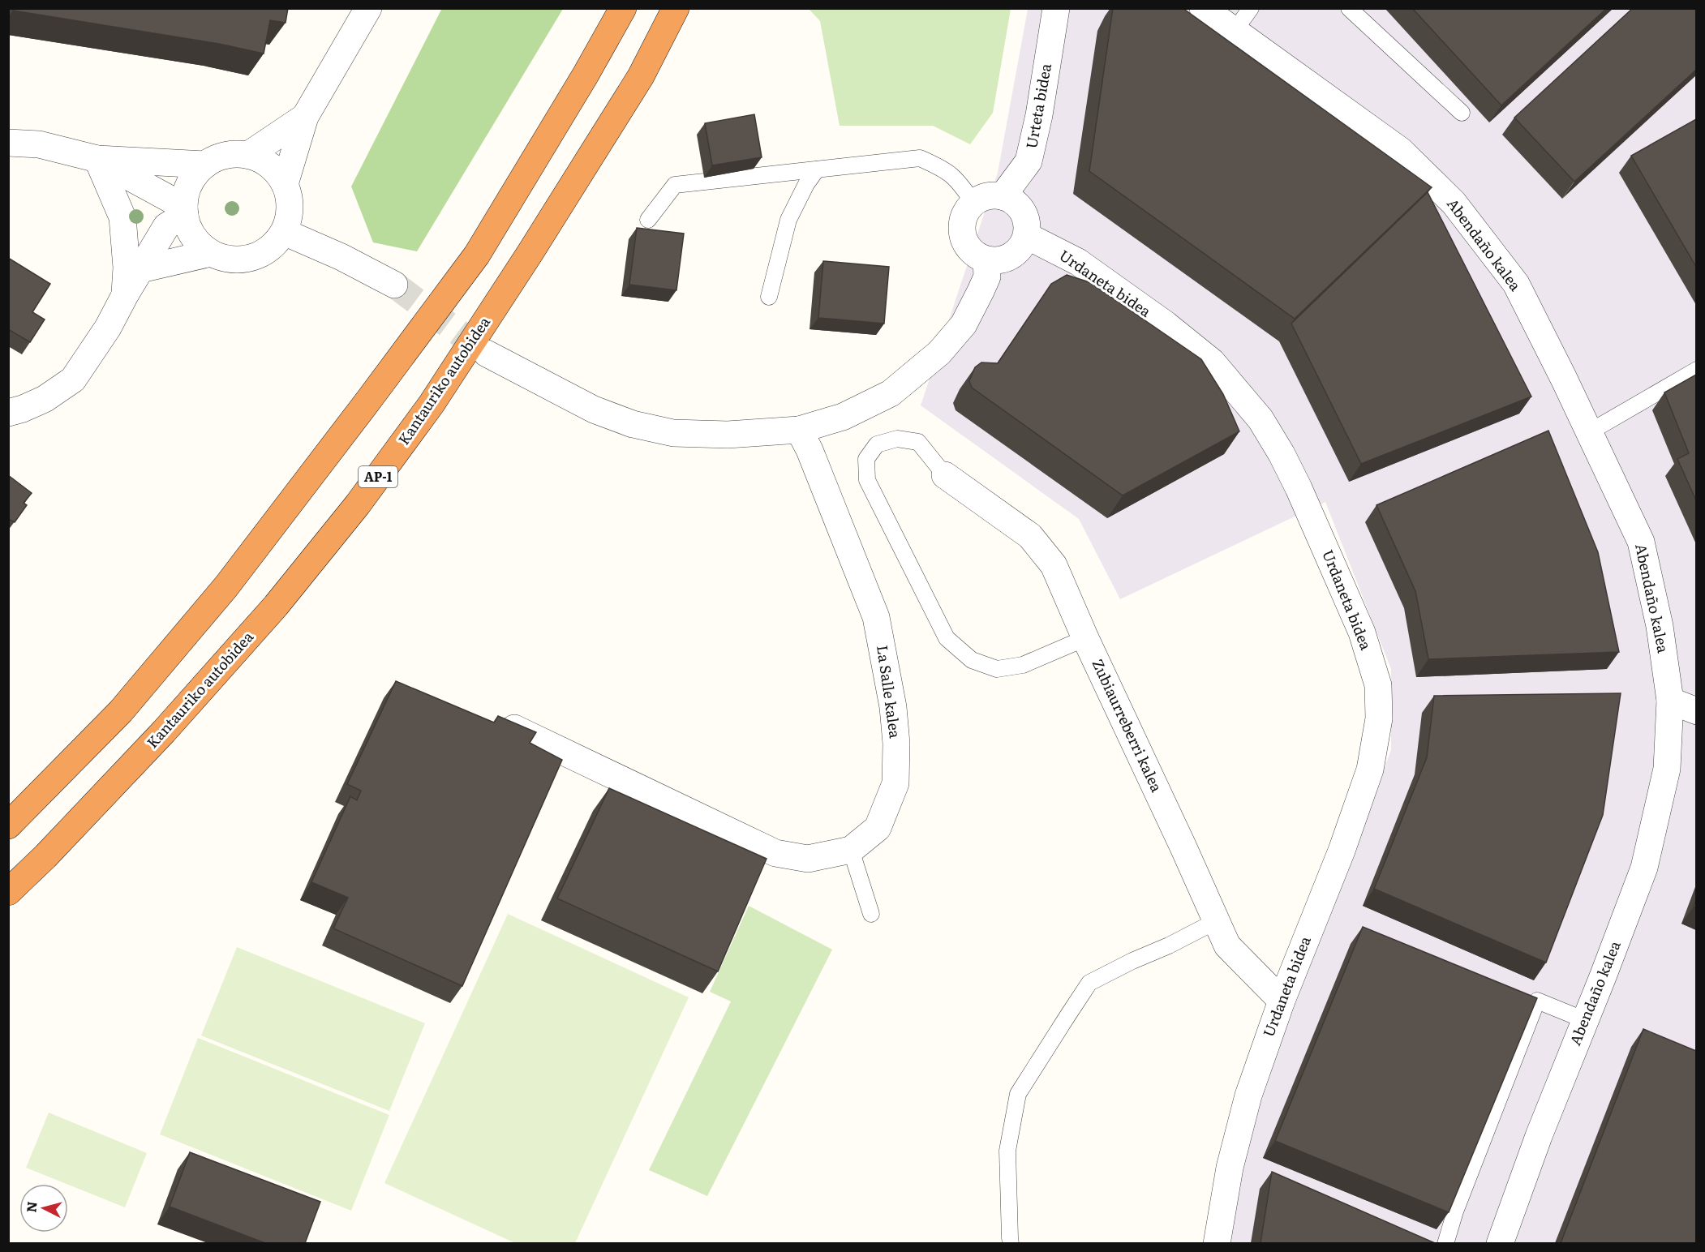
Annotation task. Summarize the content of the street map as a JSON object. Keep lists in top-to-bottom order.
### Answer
{
  "streets": {
    "highway": ["Kantauriko autobidea", "AP-1"],
    "street": [
      "Urteta bidea",
      "Abendaño kalea",
      "Urdaneta bidea",
      "La Salle kalea",
      "Zubiaurreberri kalea"
    ]
  },
  "crossings": [
    ["Urteta bidea", "Urdaneta bidea"],
    ["Urdaneta bidea", "Zubiaurreberri kalea"]
  ],
  "north": "left"
}
